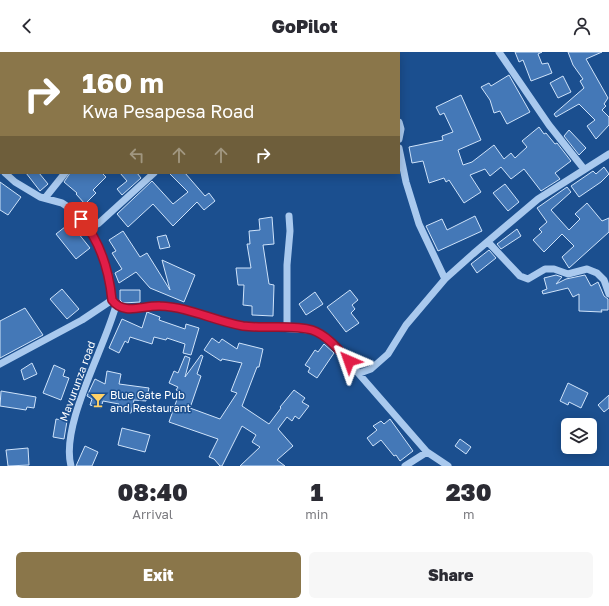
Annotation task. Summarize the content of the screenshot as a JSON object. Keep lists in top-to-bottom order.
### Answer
{
  "streets": {
    "street": ["Mavurunza road"]
  },
  "places": {
    "bar": ["Blue Gate Pub and Restaurant"]
  },
  "page": {
    "header": "GoPilot",
    "turn": ["160 m", "Kwa Pesapesa Road"],
    "eta": [
      "08:40",
      "Arrival",
      "1",
      "min",
      "230",
      "m"
    ],
    "buttons": ["Exit", "Share"]
  }
}
